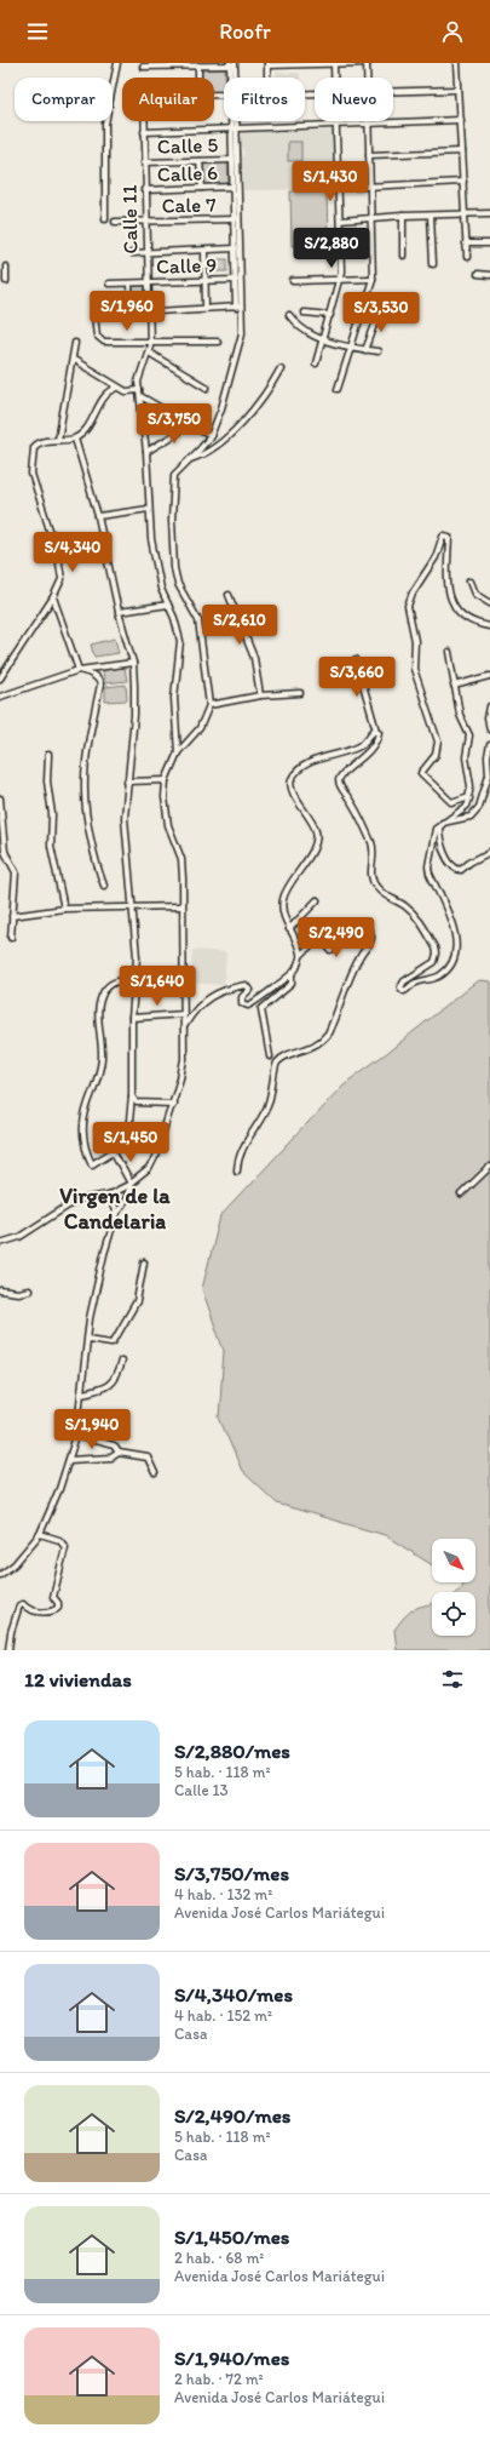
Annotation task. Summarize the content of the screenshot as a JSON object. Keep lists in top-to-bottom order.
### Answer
{
  "streets": {
    "street": [
      "Calle 5",
      "Calle 6",
      "Cale 7",
      "Calle 11",
      "Calle 9"
    ]
  },
  "crossings": [
    ["Calle 5", "Calle 11"],
    ["Calle 6", "Calle 11"],
    ["Cale 7", "Calle 11"],
    ["Calle 11", "Calle 9"]
  ],
  "districts": ["Virgen de la Candelaria"],
  "north": "bottom right",
  "page": {
    "header": "Roofr",
    "chip": [
      "Comprar",
      "Alquilar",
      "Filtros",
      "Nuevo"
    ],
    "price": [
      "S/1,430",
      "S/2,880",
      "S/1,960",
      "S/3,530",
      "S/3,750",
      "S/4,340",
      "S/2,610",
      "S/3,660",
      "S/2,490",
      "S/1,640",
      "S/1,450",
      "S/1,940"
    ],
    "heading": "12 viviendas",
    "list": [
      {
        "name": "S/2,880/mes",
        "note": "5 hab. · 118 m² · Calle 13"
      },
      {
        "name": "S/3,750/mes",
        "note": "4 hab. · 132 m² · Avenida José Carlos Mariátegui"
      },
      {
        "name": "S/4,340/mes",
        "note": "4 hab. · 152 m² · Casa"
      },
      {
        "name": "S/2,490/mes",
        "note": "5 hab. · 118 m² · Casa"
      },
      {
        "name": "S/1,450/mes",
        "note": "2 hab. · 68 m² · Avenida José Carlos Mariátegui"
      },
      {
        "name": "S/1,940/mes",
        "note": "2 hab. · 72 m² · Avenida José Carlos Mariátegui"
      }
    ]
  }
}
